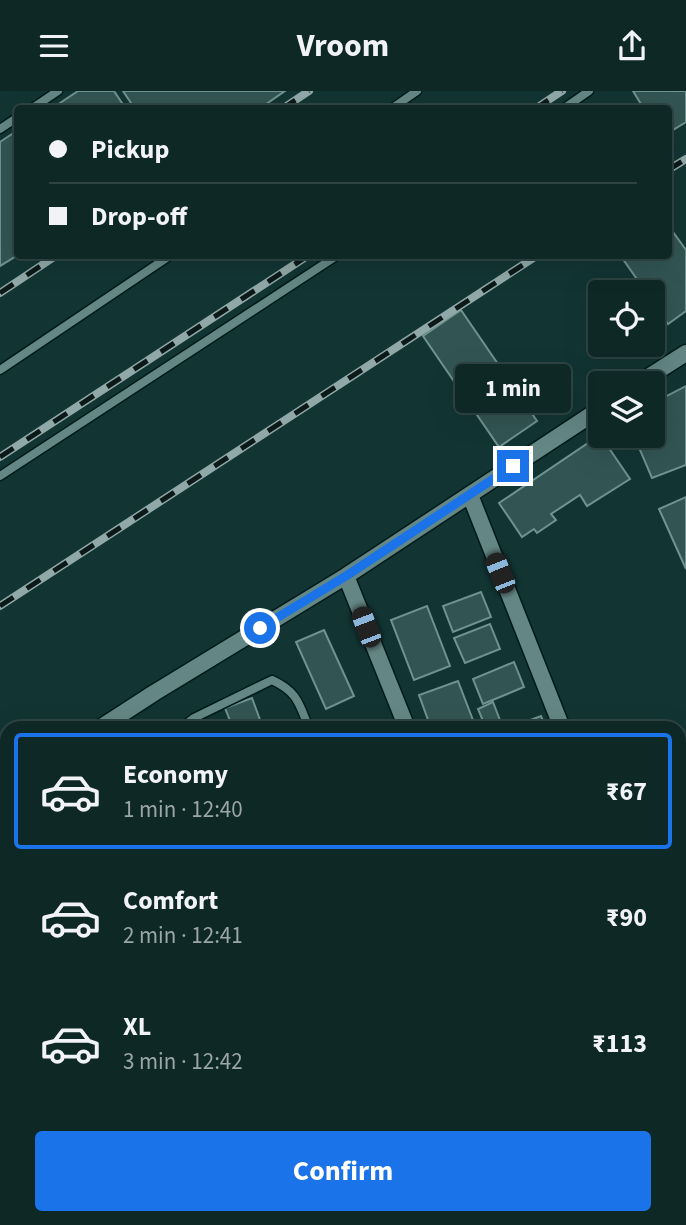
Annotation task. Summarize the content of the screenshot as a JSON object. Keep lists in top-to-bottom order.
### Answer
{
  "page": {
    "header": "Vroom",
    "banner": ["Pickup", "Drop-off"],
    "bubble": "1 min",
    "list": [
      {
        "name": "Economy",
        "note": "1 min · 12:40",
        "value": "₹67"
      },
      {
        "name": "Comfort",
        "note": "2 min · 12:41",
        "value": "₹90"
      },
      {
        "name": "XL",
        "note": "3 min · 12:42",
        "value": "₹113"
      }
    ],
    "buttons": "Confirm"
  }
}
